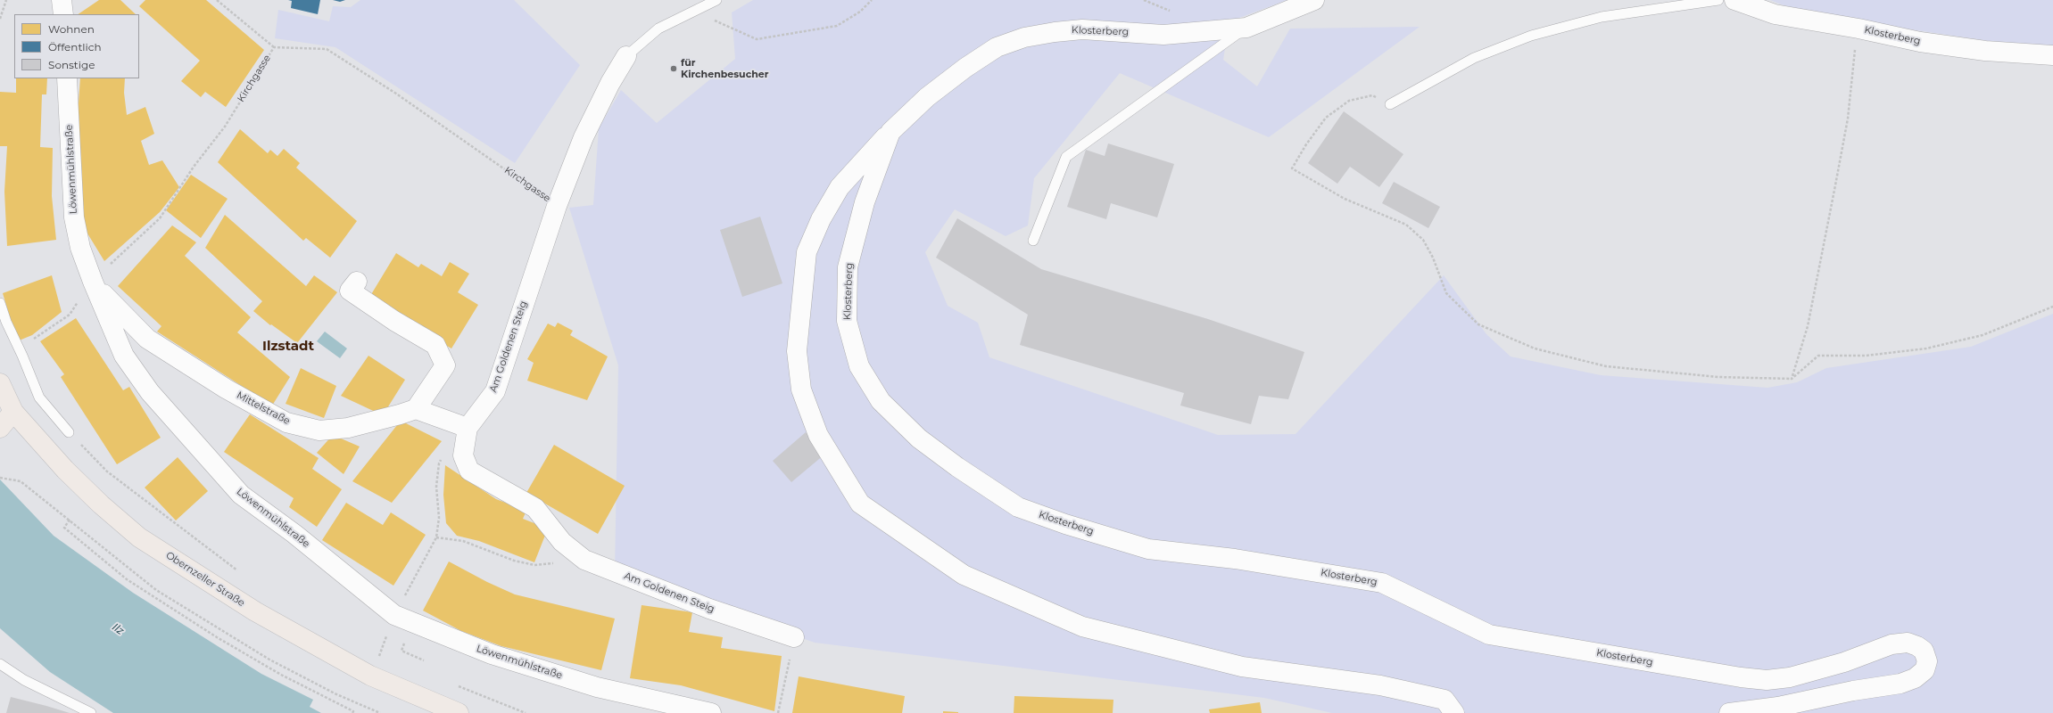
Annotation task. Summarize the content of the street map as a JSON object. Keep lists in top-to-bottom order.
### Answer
{
  "streets": {
    "main road": ["Obernzeller Straße"],
    "street": [
      "Klosterberg",
      "Löwenmühlstraße",
      "Am Goldenen Steig",
      "Mittelstraße"
    ],
    "path": ["Kirchgasse"]
  },
  "crossings": [
    ["Kirchgasse", "Löwenmühlstraße"],
    ["Kirchgasse", "Am Goldenen Steig"],
    ["Kirchgasse", "Mittelstraße"],
    ["Löwenmühlstraße", "Mittelstraße"]
  ],
  "districts": ["Ilzstadt"],
  "water": ["Ilz"],
  "places": ["für Kirchenbesucher"],
  "legend": ["Wohnen", "Öffentlich", "Sonstige"]
}
